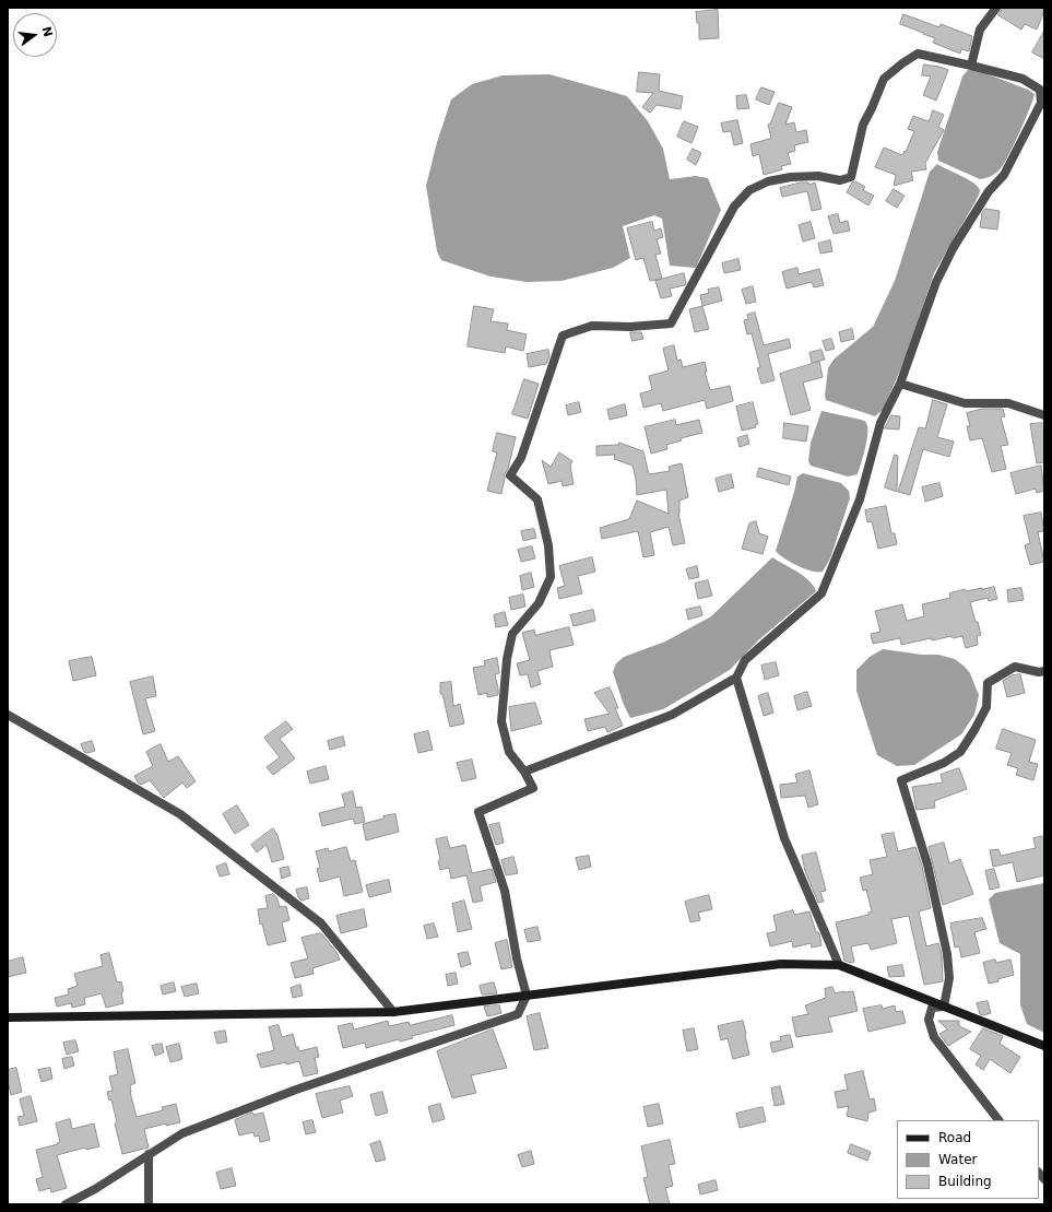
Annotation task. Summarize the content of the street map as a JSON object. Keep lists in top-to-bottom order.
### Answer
{
  "legend": ["Road", "Water", "Building"],
  "north": "right"
}
